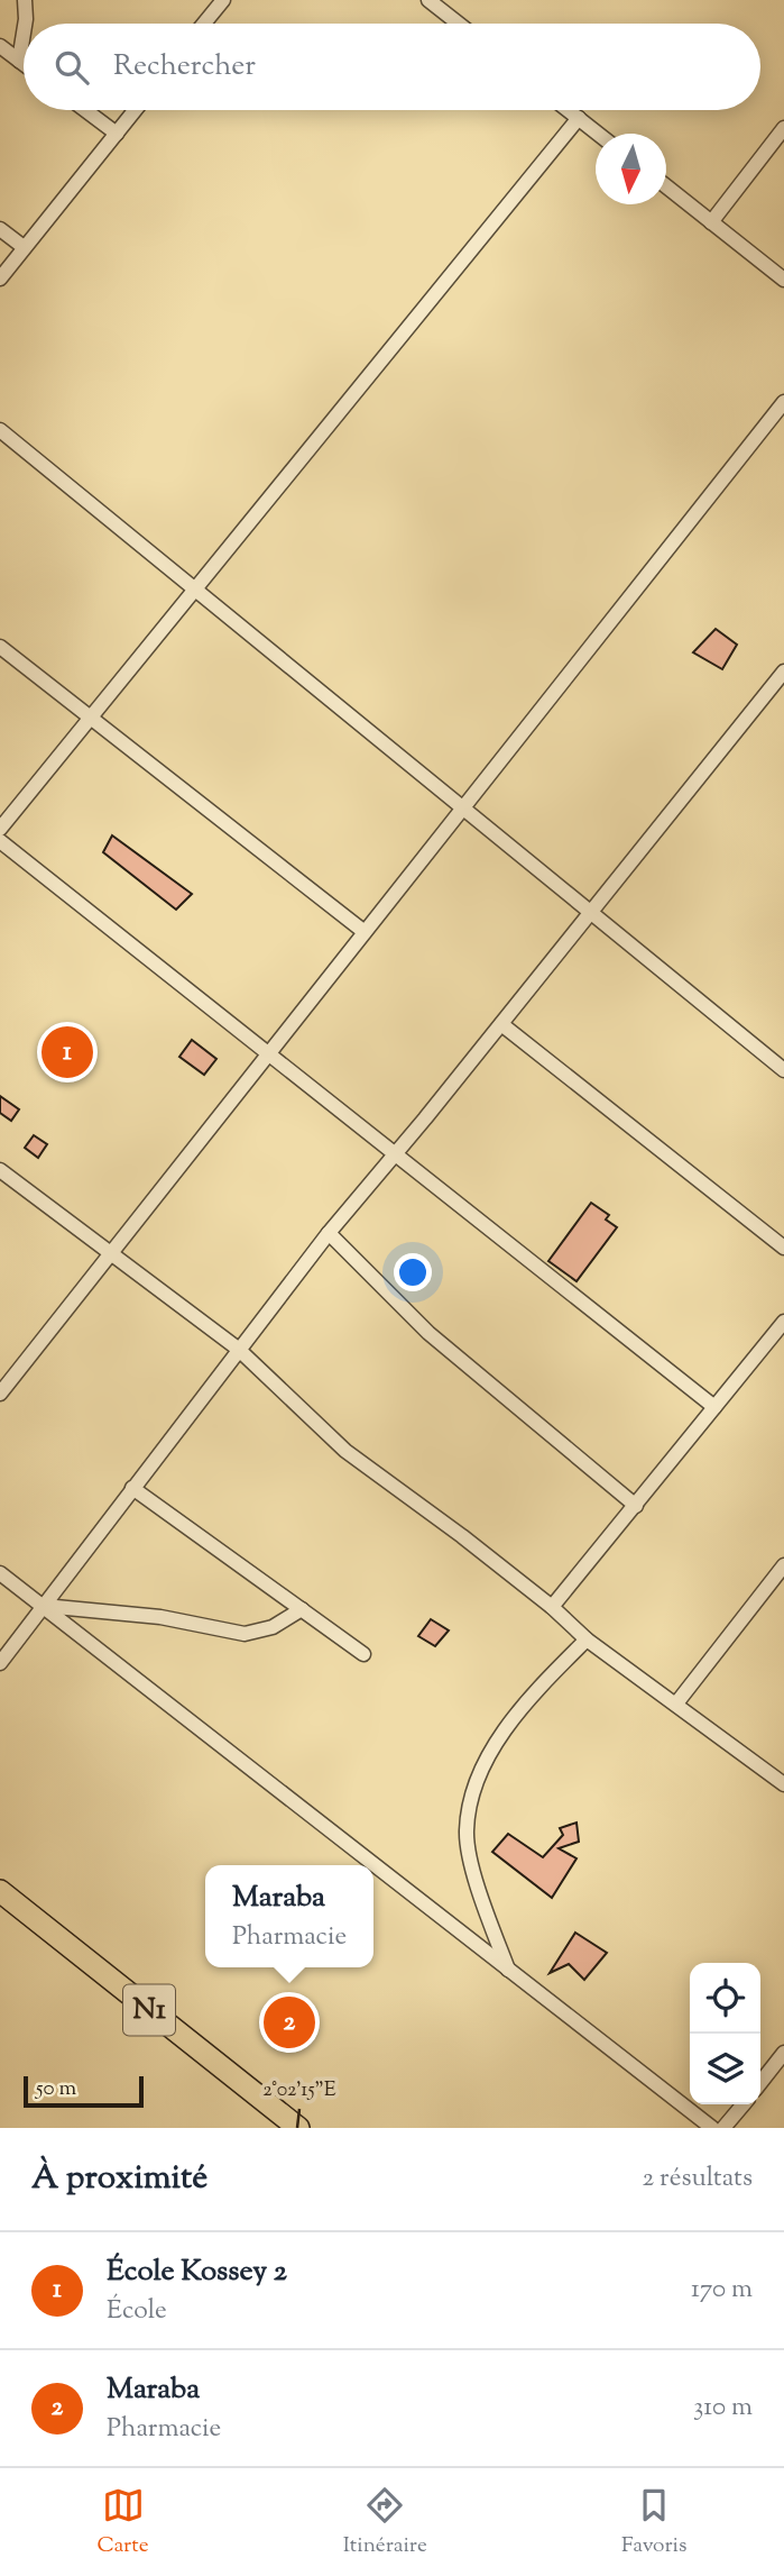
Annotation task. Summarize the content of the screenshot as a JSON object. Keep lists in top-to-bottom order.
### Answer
{
  "streets": {
    "main road": ["N1"]
  },
  "scale_bar": "50 m",
  "north": "bottom",
  "page": {
    "search": "Rechercher",
    "pins": ["1", "2"],
    "popup": ["Maraba", "Pharmacie"],
    "scale": "50 m",
    "heading": ["À proximité", "2 résultats"],
    "list": [
      {
        "mark": "1",
        "name": "École Kossey 2",
        "note": "École",
        "value": "170 m"
      },
      {
        "mark": "2",
        "name": "Maraba",
        "note": "Pharmacie",
        "value": "310 m"
      }
    ],
    "nav": ["Carte", "Itinéraire", "Favoris"]
  },
  "coordinates": ["2°02'15\"E"]
}
